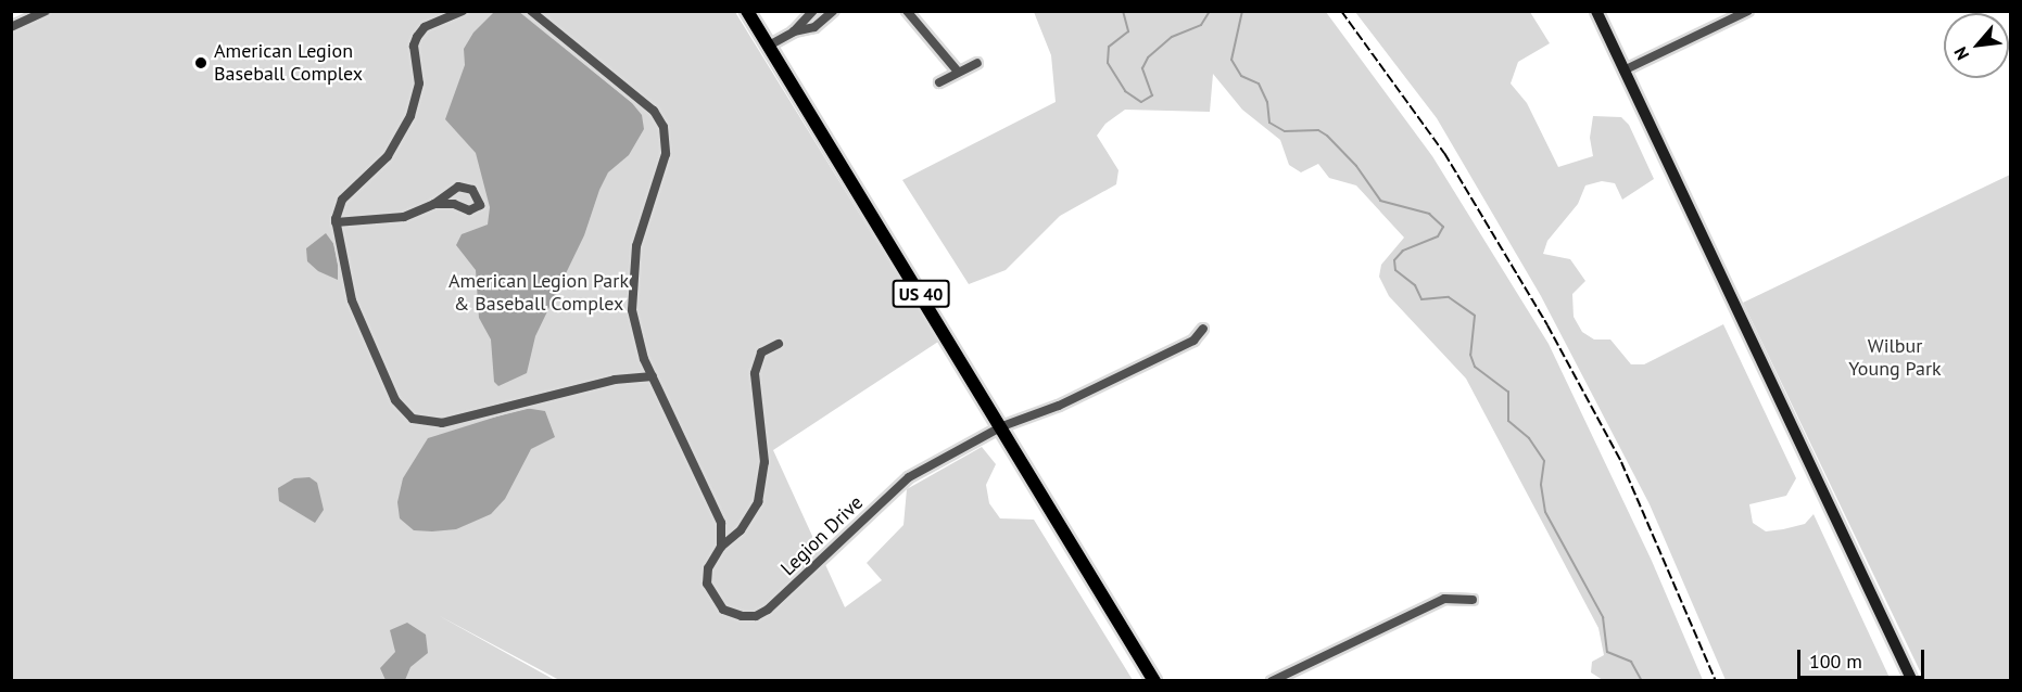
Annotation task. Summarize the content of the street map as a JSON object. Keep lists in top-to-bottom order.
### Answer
{
  "streets": {
    "main road": ["US 40"],
    "street": ["Legion Drive"]
  },
  "crossings": [
    ["US 40", "Legion Drive"]
  ],
  "parks": ["American Legion Park & Baseball Complex", "Wilbur Young Park"],
  "places": ["American Legion Baseball Complex"],
  "scale_bar": "100 m",
  "north": "bottom left"
}
